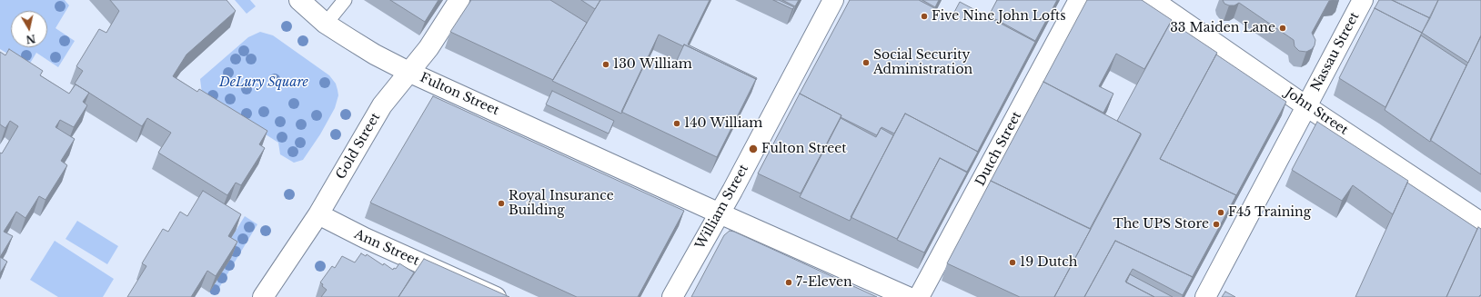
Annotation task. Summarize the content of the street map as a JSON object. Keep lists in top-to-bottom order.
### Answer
{
  "streets": {
    "street": [
      "Nassau Street",
      "Fulton Street",
      "John Street",
      "Gold Street",
      "Dutch Street",
      "William Street",
      "Ann Street"
    ]
  },
  "crossings": [
    ["Nassau Street", "John Street"],
    ["Fulton Street", "Gold Street"],
    ["Fulton Street", "William Street"],
    ["Gold Street", "Ann Street"]
  ],
  "parks": ["DeLury Square"],
  "places": [
    "Five Nine John Lofts",
    "33 Maiden Lane",
    "Social Security Administration",
    "130 William",
    "140 William",
    "Fulton Street",
    "Royal Insurance Building",
    "F45 Training",
    "The UPS Store",
    "19 Dutch",
    "7-Eleven"
  ],
  "north": "bottom"
}
